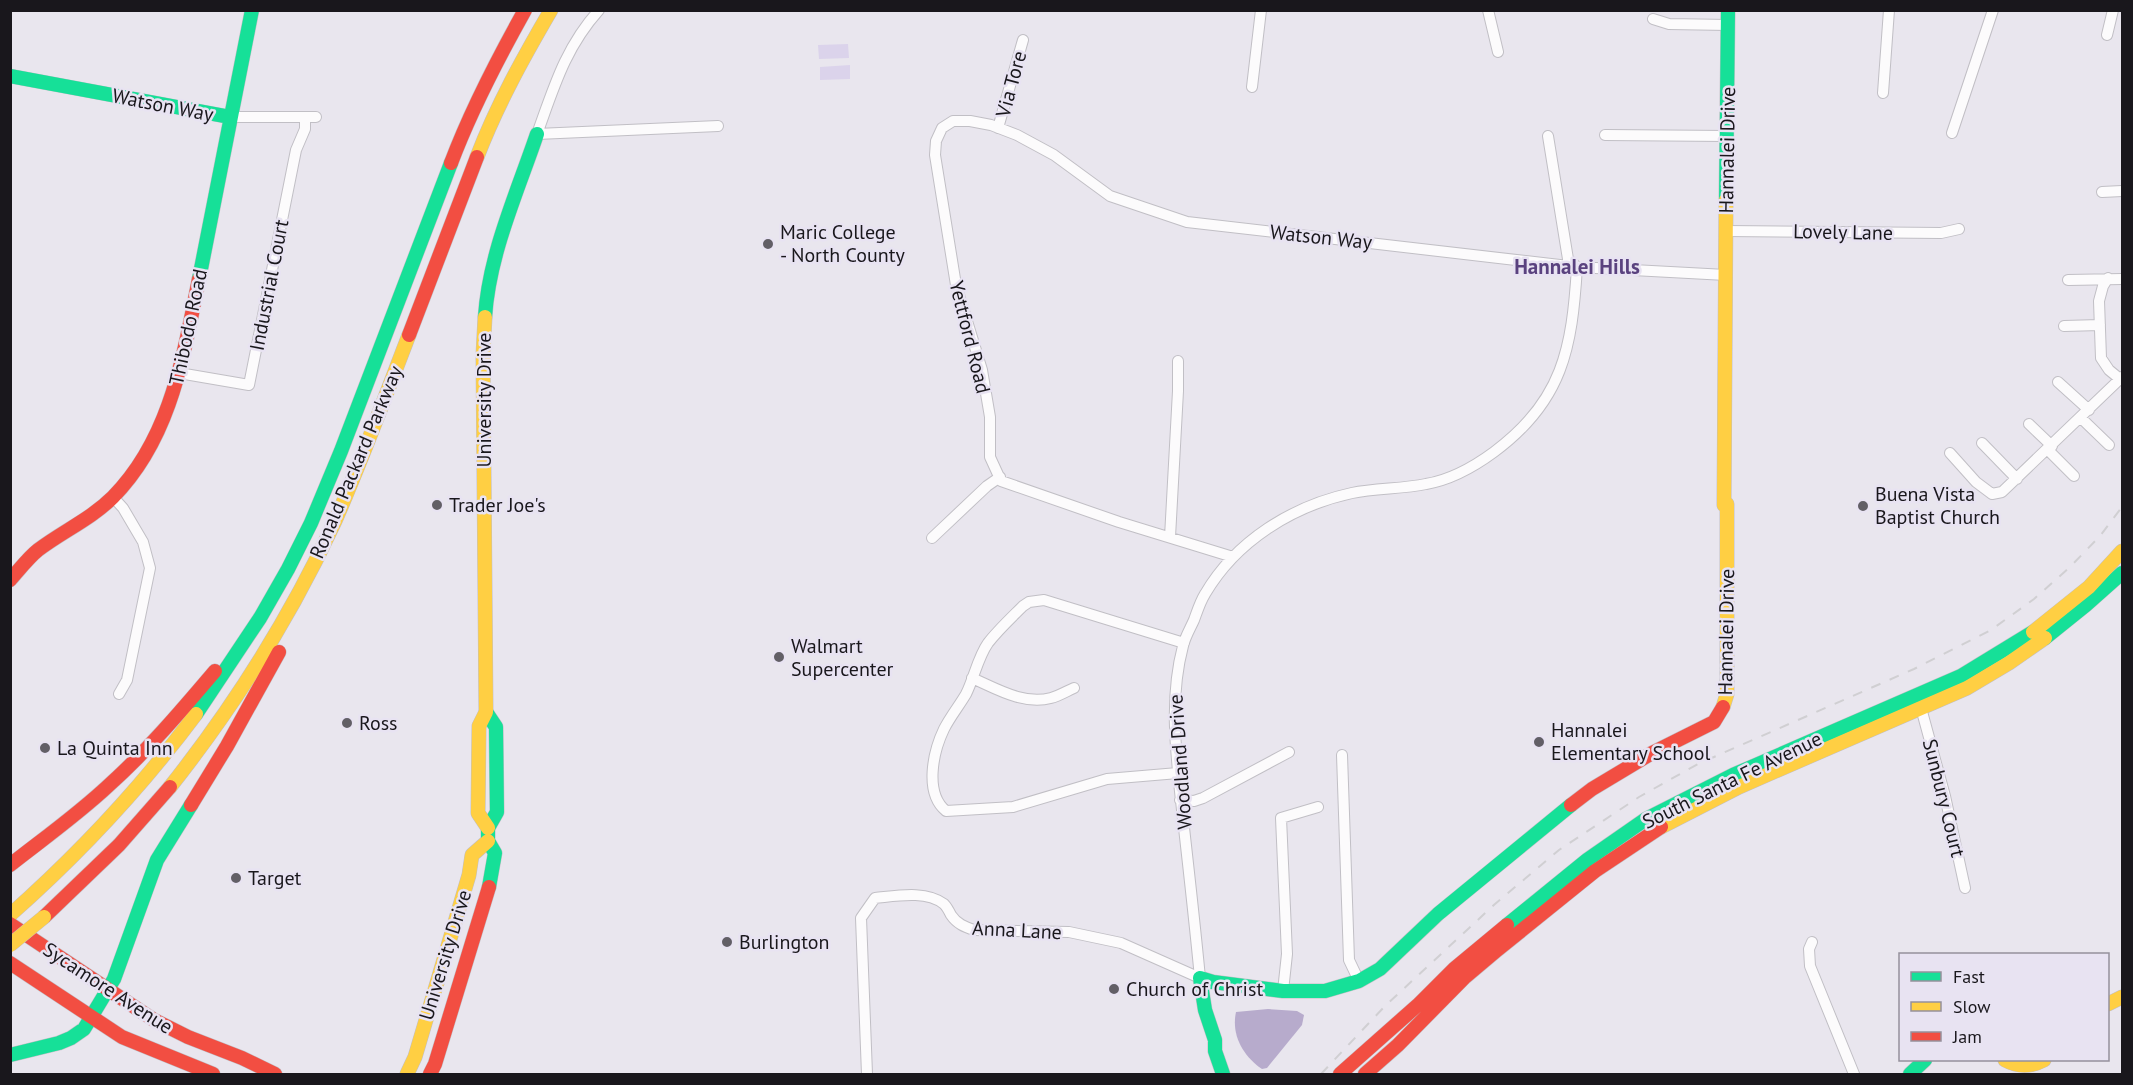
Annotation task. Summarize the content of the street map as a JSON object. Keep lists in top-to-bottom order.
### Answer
{
  "streets": {
    "main road": [
      "Watson Way",
      "Hannalei Drive",
      "Thibodo Road",
      "University Drive",
      "Ronald Packard Parkway",
      "Woodland Drive",
      "South Santa Fe Avenue",
      "Sycamore Avenue"
    ],
    "street": [
      "Via Tore",
      "Lovely Lane",
      "Industrial Court",
      "Yettford Road",
      "Sunbury Court",
      "Anna Lane"
    ]
  },
  "crossings": [
    ["Via Tore", "Watson Way"],
    ["Watson Way", "Hannalei Drive"],
    ["Watson Way", "Industrial Court"],
    ["Watson Way", "Thibodo Road"],
    ["Watson Way", "Yettford Road"],
    ["Watson Way", "Woodland Drive"],
    ["Hannalei Drive", "Lovely Lane"],
    ["Hannalei Drive", "Woodland Drive"],
    ["Hannalei Drive", "Anna Lane"],
    ["Industrial Court", "Thibodo Road"],
    ["Woodland Drive", "Anna Lane"],
    ["South Santa Fe Avenue", "Sunbury Court"]
  ],
  "districts": ["Hannalei Hills"],
  "places": [
    "Maric College - North County",
    "Trader Joe's",
    "Buena Vista Baptist Church",
    "Walmart Supercenter",
    "Ross",
    "Hannalei Elementary School",
    "La Quinta Inn",
    "Target",
    "Burlington",
    "Church of Christ"
  ],
  "legend": ["Fast", "Slow", "Jam"]
}
